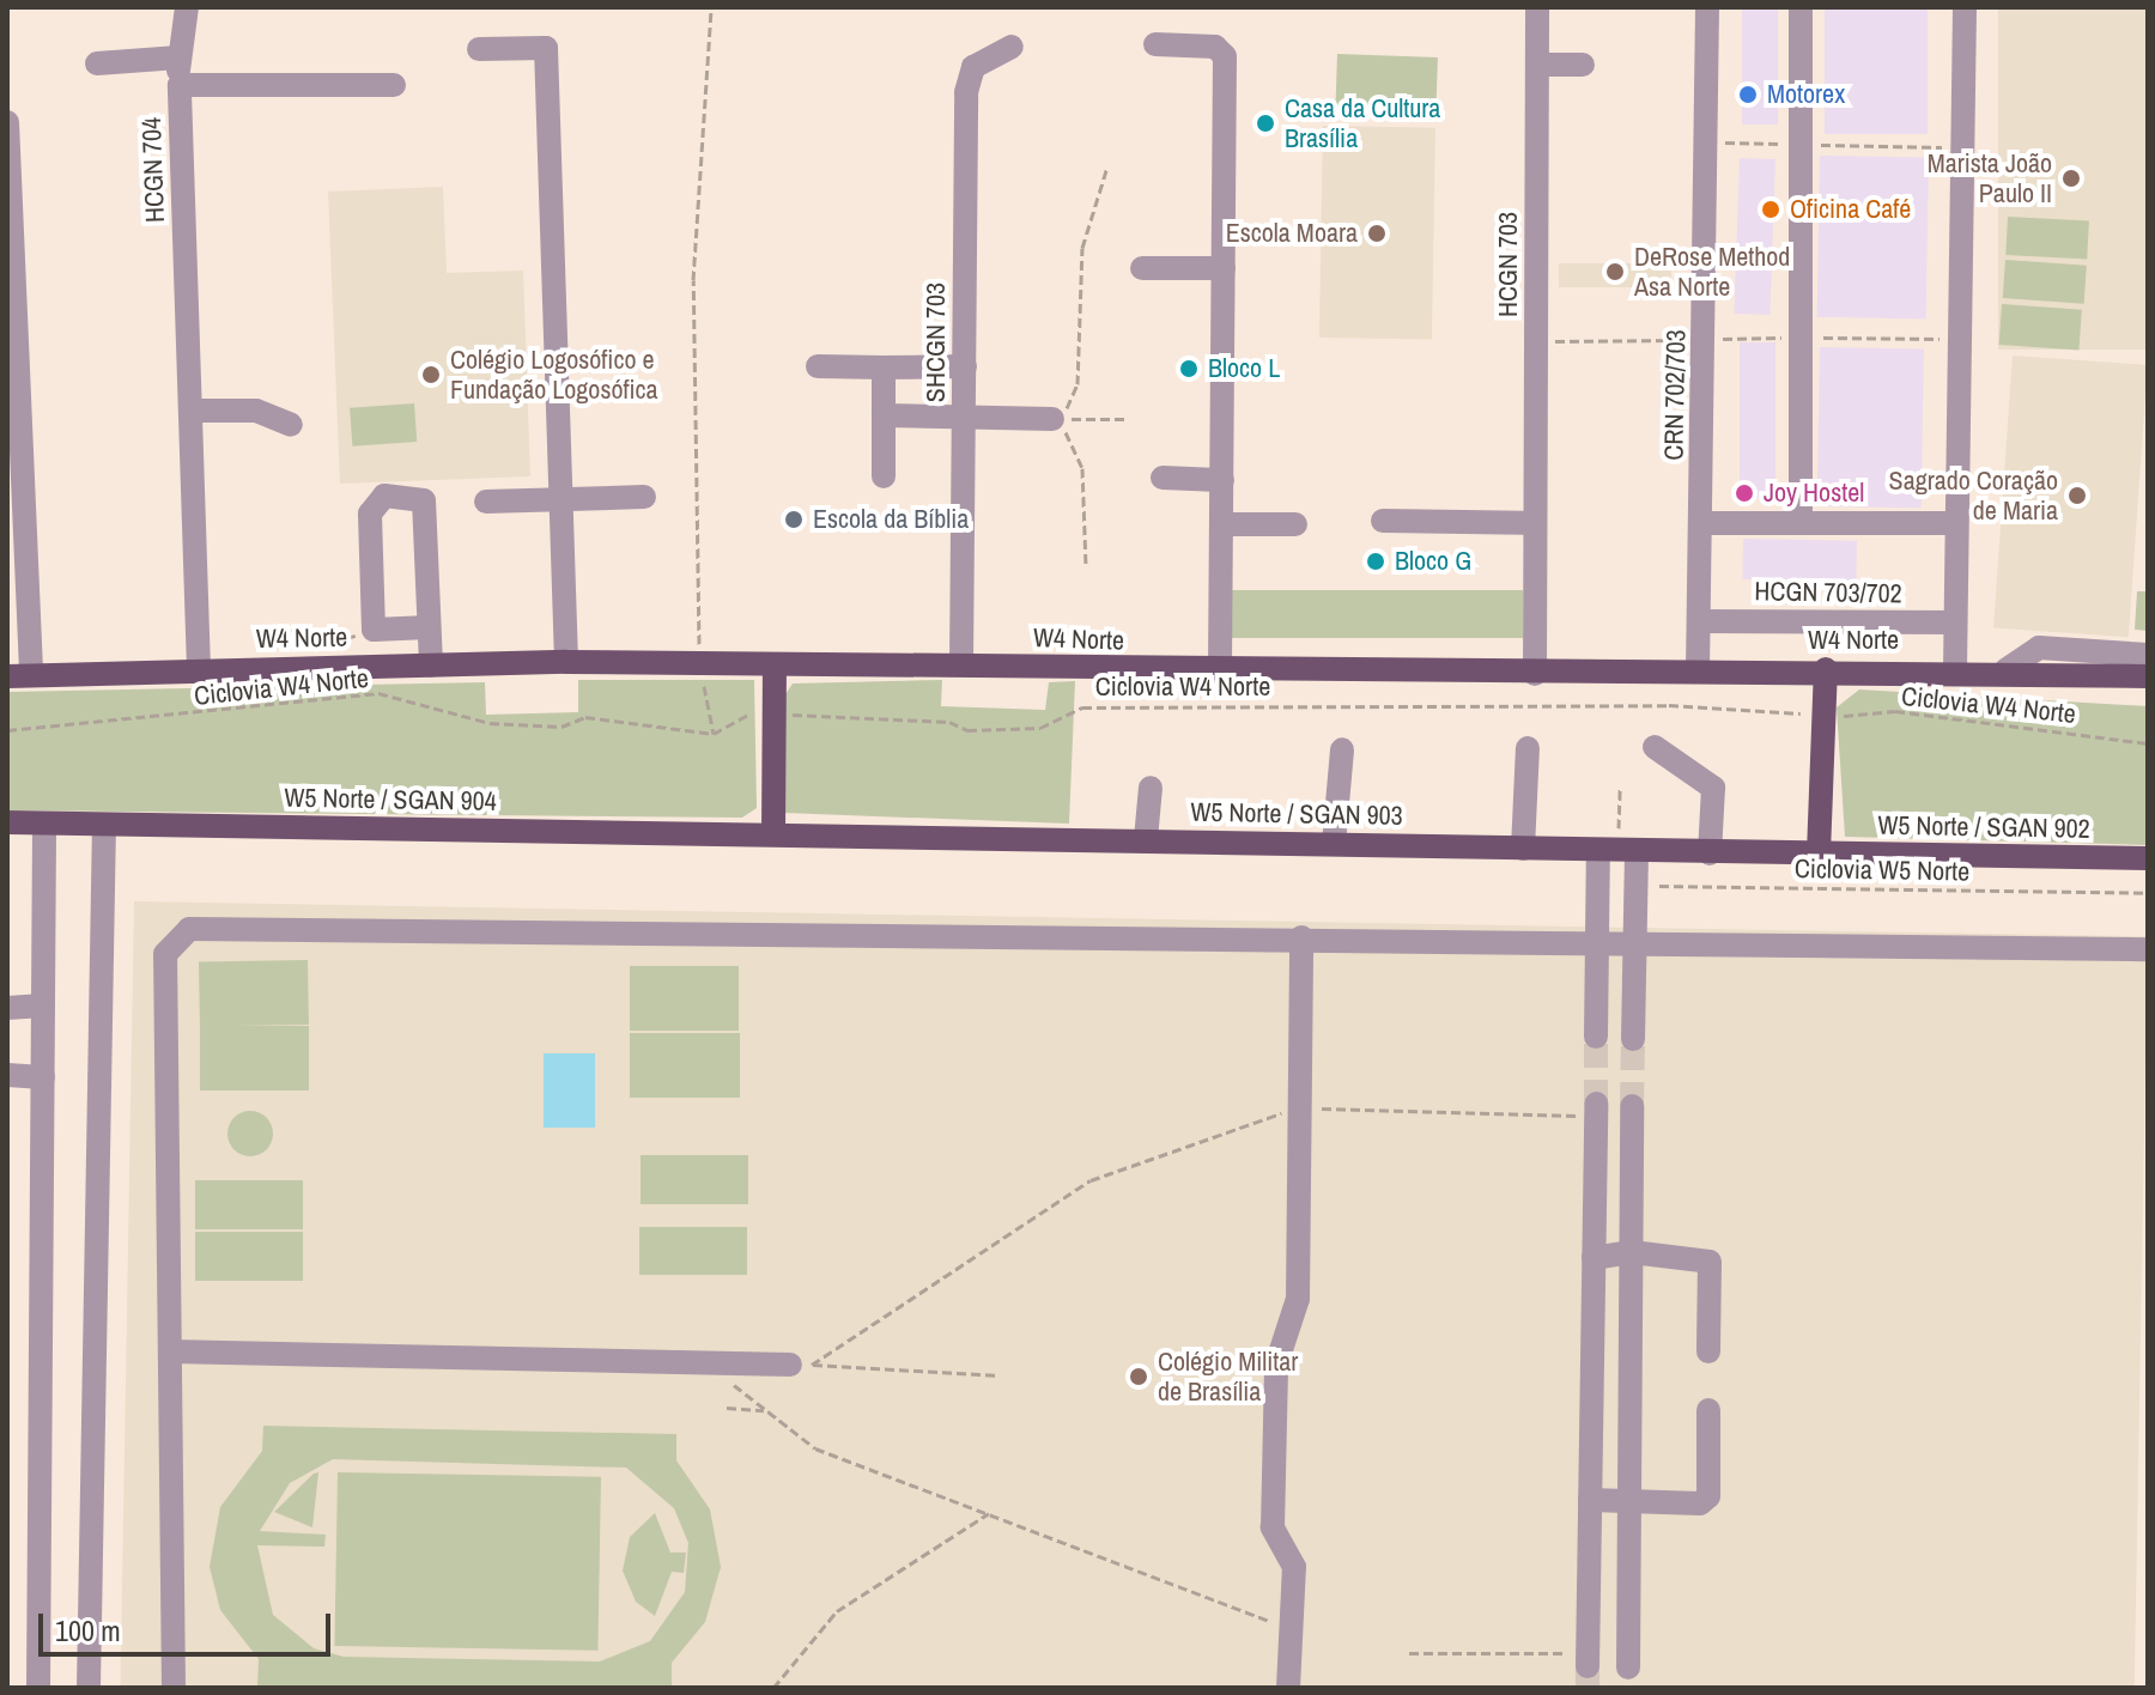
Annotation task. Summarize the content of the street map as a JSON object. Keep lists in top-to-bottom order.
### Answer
{
  "streets": {
    "main road": [
      "W4 Norte",
      "W5 Norte / SGAN 904",
      "W5 Norte / SGAN 903",
      "W5 Norte / SGAN 902"
    ],
    "street": [
      "HCGN 704",
      "HCGN 703",
      "SHCGN 703",
      "CRN 702/703",
      "HCGN 703/702"
    ],
    "path": ["Ciclovia W4 Norte", "Ciclovia W5 Norte"]
  },
  "crossings": [
    ["HCGN 704", "W4 Norte"],
    ["HCGN 703", "W4 Norte"],
    ["SHCGN 703", "W4 Norte"],
    ["CRN 702/703", "HCGN 703/702"],
    ["CRN 702/703", "W4 Norte"],
    ["W5 Norte / SGAN 904", "W5 Norte / SGAN 903"],
    ["W5 Norte / SGAN 903", "W5 Norte / SGAN 902"]
  ],
  "places": [
    "Motorex",
    "Casa da Cultura Brasília",
    "Marista João Paulo II",
    "Oficina Café",
    "Escola Moara",
    "DeRose Method Asa Norte",
    "Bloco L",
    "Colégio Logosófico e Fundação Logosófica",
    "Joy Hostel",
    "Sagrado Coração de Maria",
    "Escola da Bíblia",
    "Bloco G",
    "Colégio Militar de Brasília"
  ],
  "scale_bar": "100 m"
}
